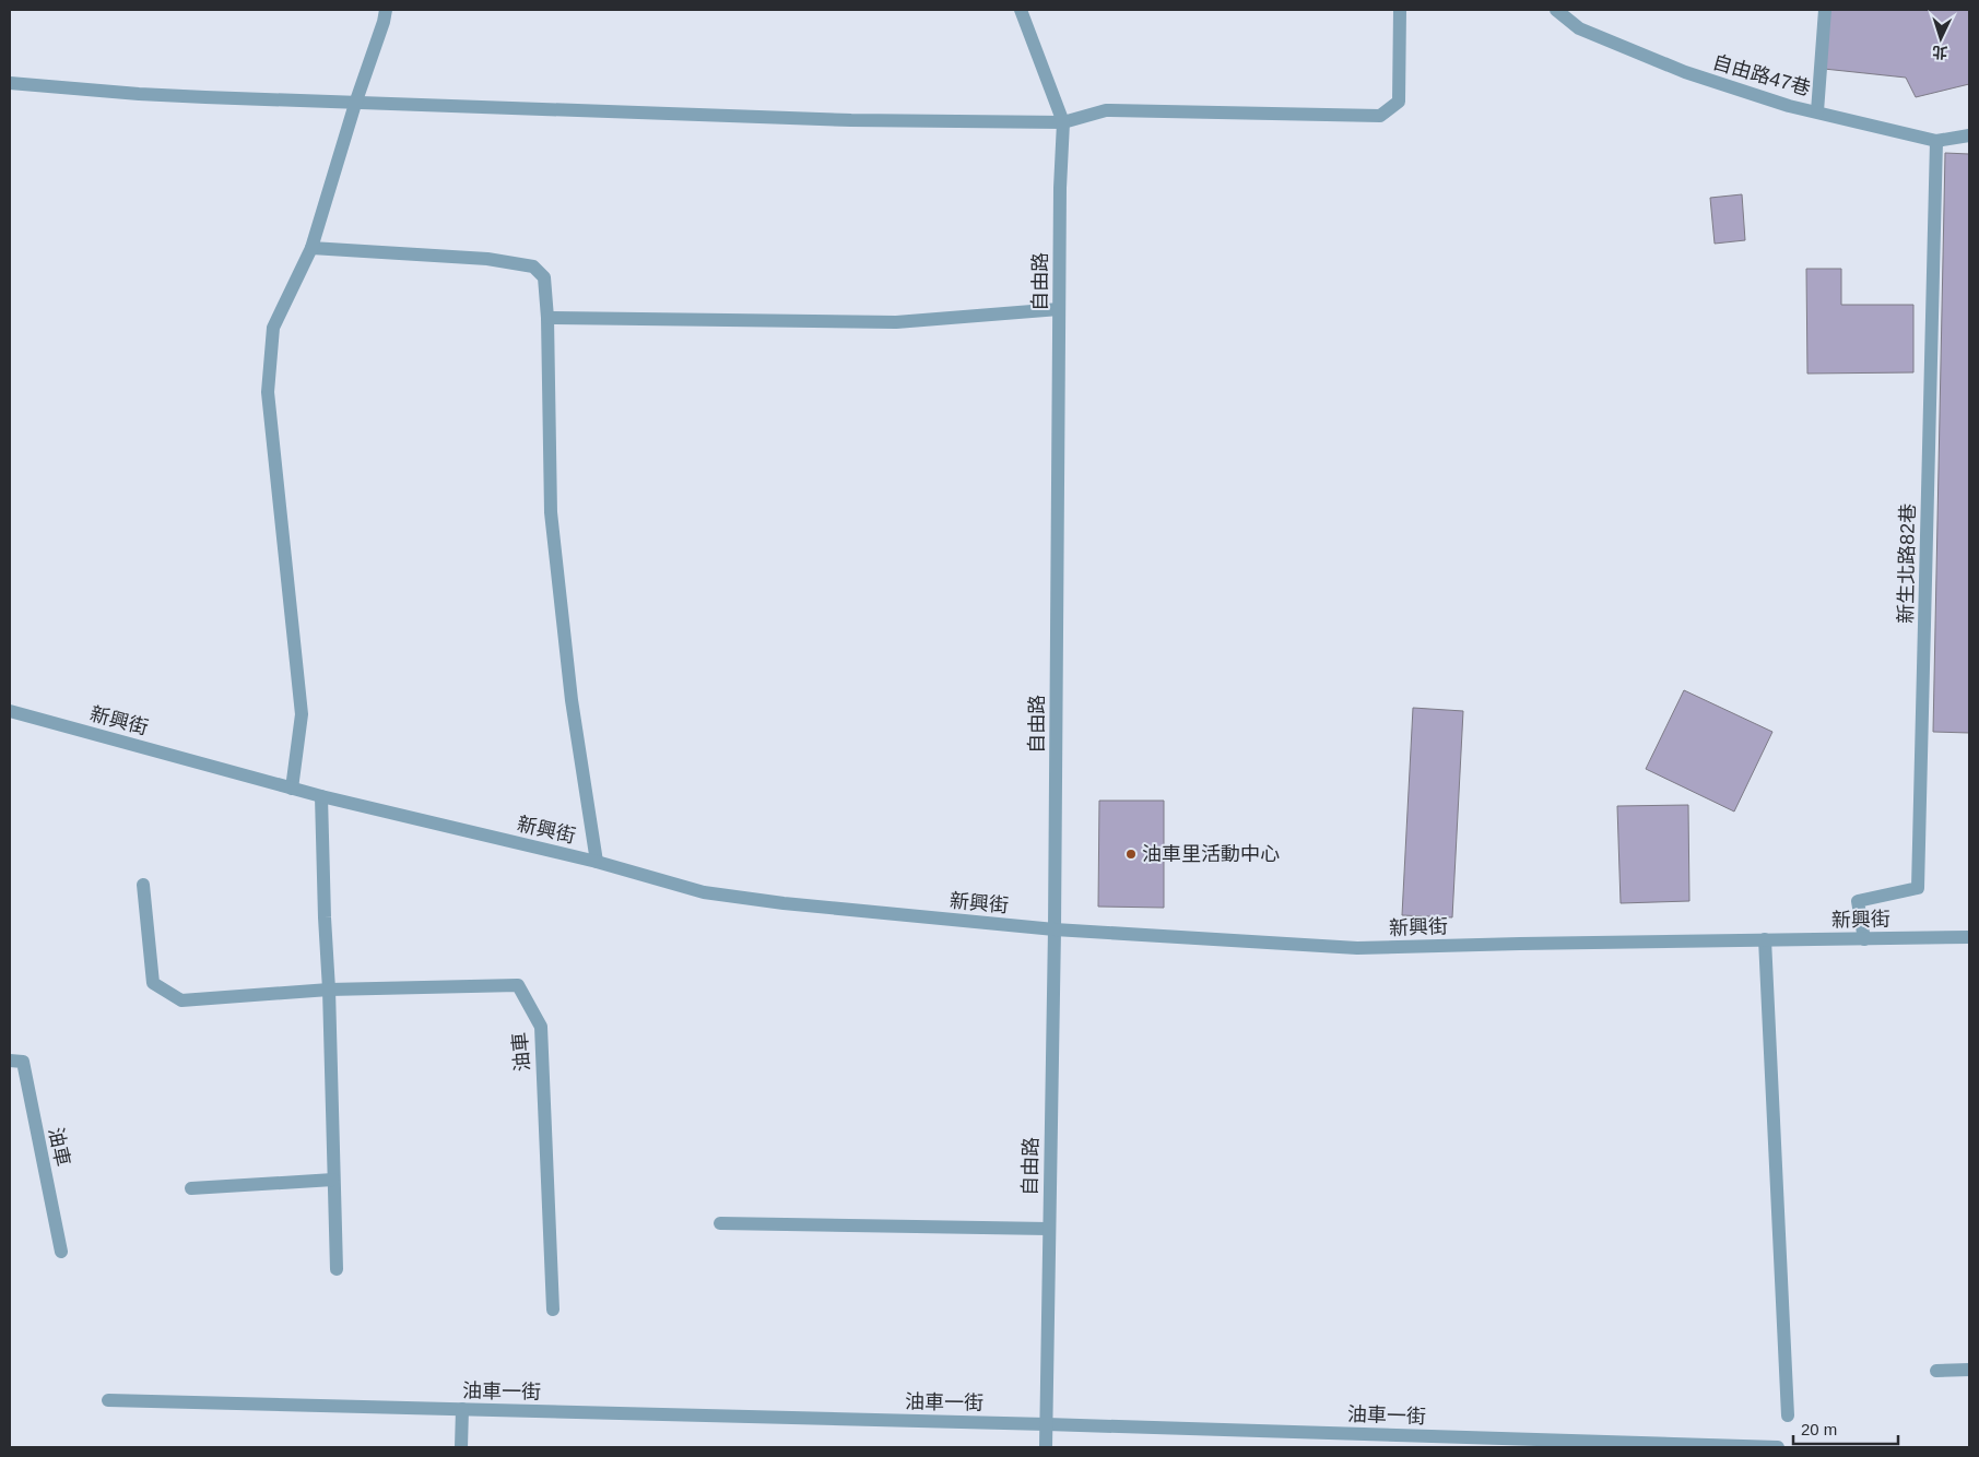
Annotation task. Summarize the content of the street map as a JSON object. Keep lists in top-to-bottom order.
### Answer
{
  "streets": {
    "street": [
      "自由路47巷",
      "自由路",
      "新生北路82巷",
      "新興街",
      "油車",
      "油車一街"
    ]
  },
  "crossings": [
    ["自由路47巷", "新生北路82巷"],
    ["自由路", "新興街"],
    ["自由路", "油車一街"],
    ["新生北路82巷", "新興街"]
  ],
  "places": ["油車里活動中心"],
  "scale_bar": "20 m",
  "north": "bottom"
}
